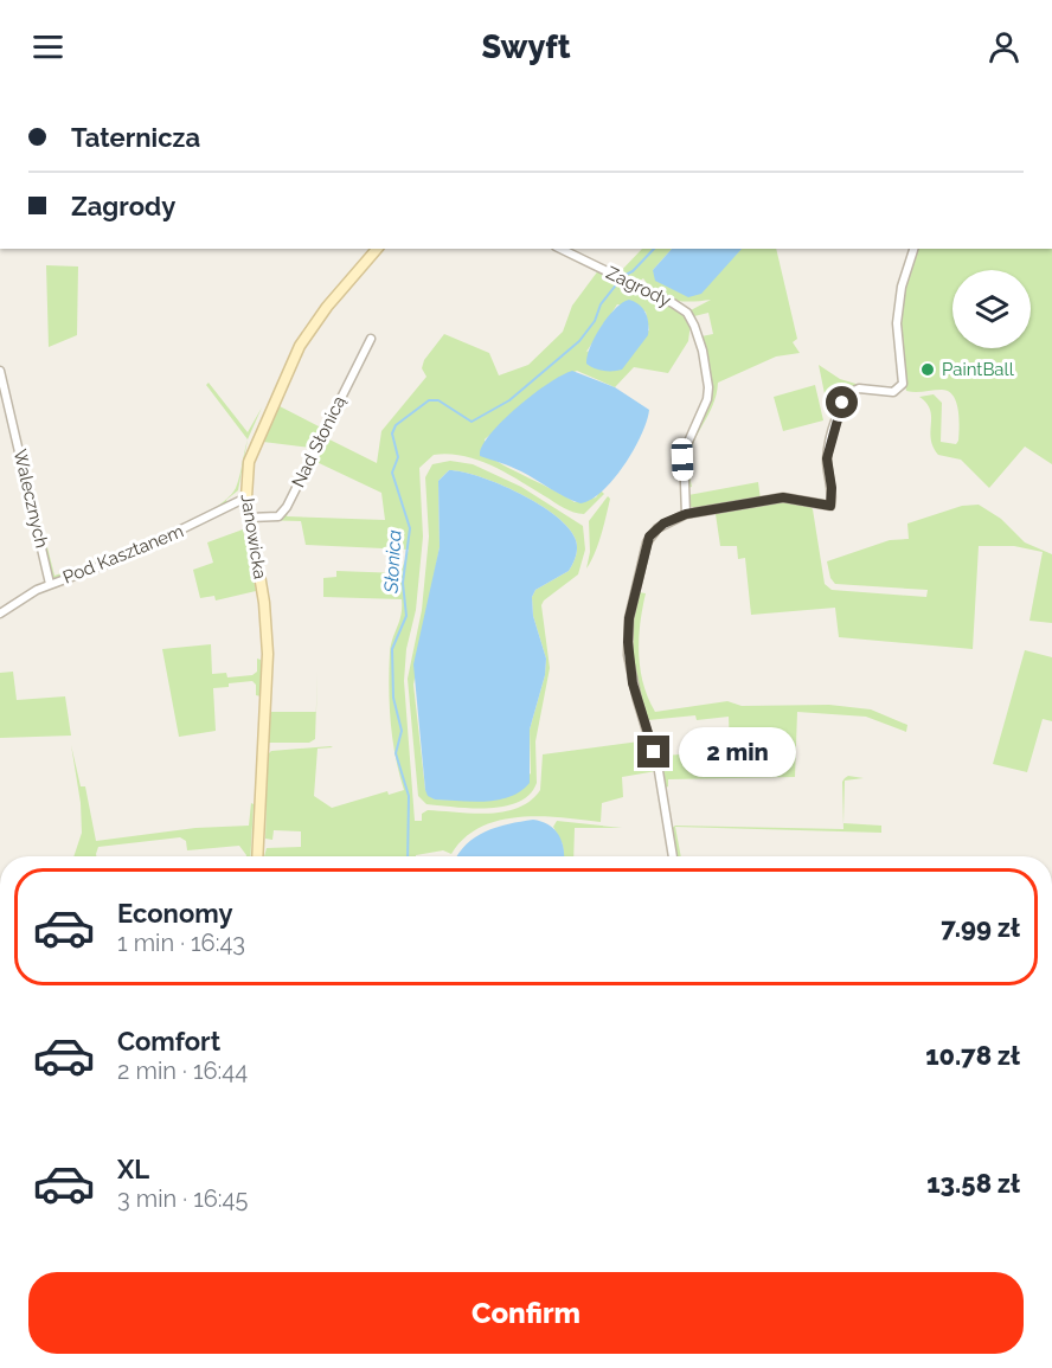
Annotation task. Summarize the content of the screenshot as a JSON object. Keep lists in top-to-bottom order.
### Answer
{
  "streets": {
    "street": [
      "Zagrody",
      "Nad Słonicą",
      "Walecznych",
      "Janowicka",
      "Pod Kasztanem"
    ]
  },
  "crossings": [
    ["Nad Słonicą", "Janowicka"],
    ["Walecznych", "Pod Kasztanem"],
    ["Janowicka", "Pod Kasztanem"]
  ],
  "water": ["Słonica"],
  "places": ["PaintBall"],
  "page": {
    "header": "Swyft",
    "banner": ["Taternicza", "Zagrody"],
    "bubble": "2 min",
    "list": [
      {
        "name": "Economy",
        "note": "1 min · 16:43",
        "value": "7.99 zł"
      },
      {
        "name": "Comfort",
        "note": "2 min · 16:44",
        "value": "10.78 zł"
      },
      {
        "name": "XL",
        "note": "3 min · 16:45",
        "value": "13.58 zł"
      }
    ],
    "buttons": "Confirm"
  }
}
